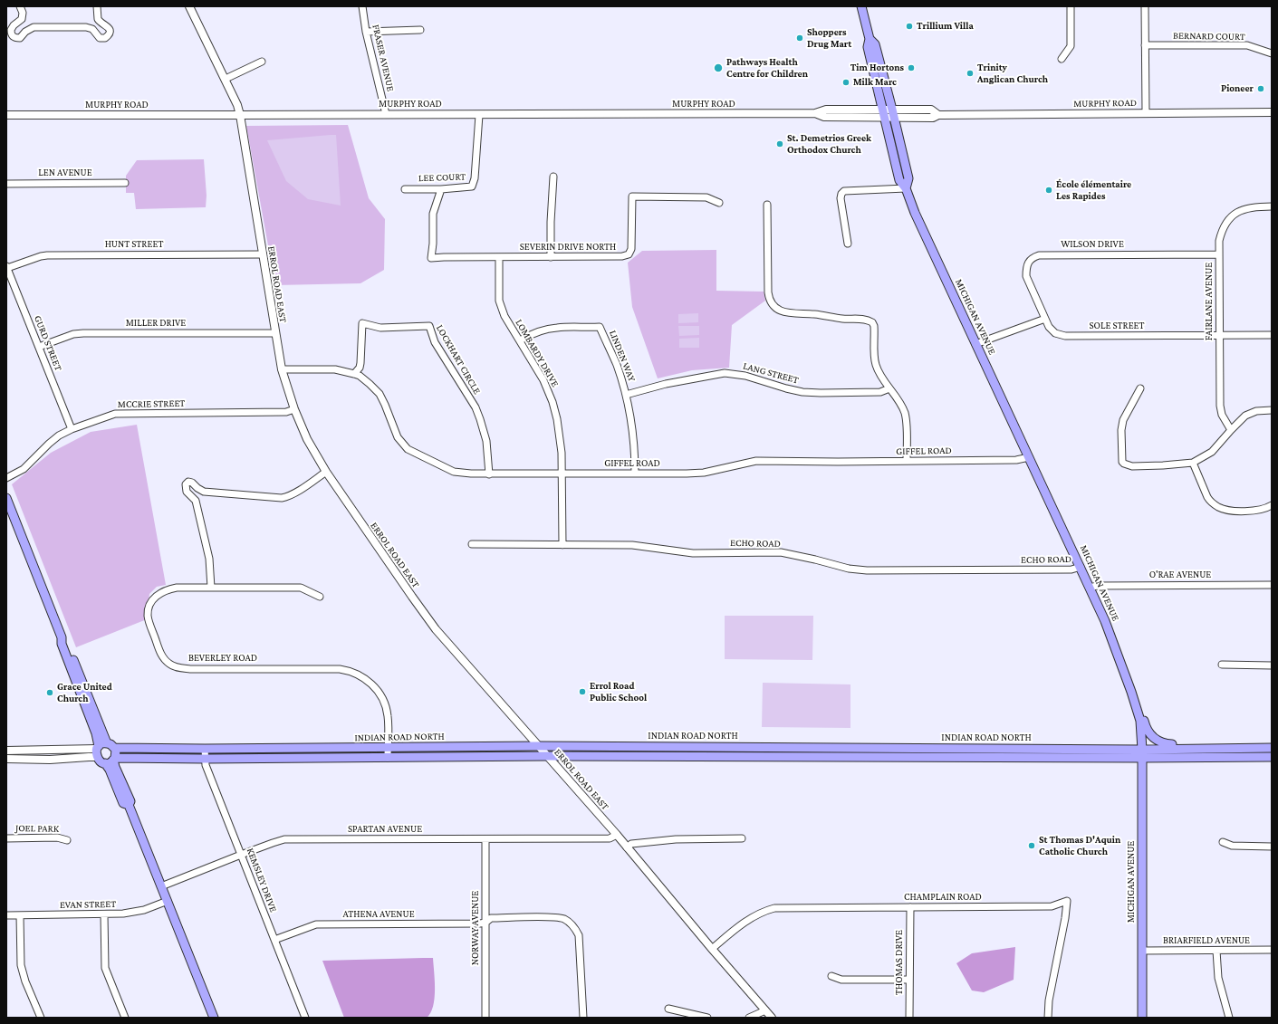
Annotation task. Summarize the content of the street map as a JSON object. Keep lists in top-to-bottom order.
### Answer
{
  "streets": {
    "main road": ["MICHIGAN AVENUE", "INDIAN ROAD NORTH"],
    "street": [
      "BERNARD COURT",
      "FRASER AVENUE",
      "MURPHY ROAD",
      "LEN AVENUE",
      "LEE COURT",
      "HUNT STREET",
      "WILSON DRIVE",
      "SEVERIN DRIVE NORTH",
      "ERROL ROAD EAST",
      "FAIRLANE AVENUE",
      "MILLER DRIVE",
      "SOLE STREET",
      "GURD STREET",
      "LOMBARDY DRIVE",
      "LINDEN WAY",
      "LOCKHART CIRCLE",
      "LANG STREET",
      "MCCRIE STREET",
      "GIFFEL ROAD",
      "ECHO ROAD",
      "O'RAE AVENUE",
      "BEVERLEY ROAD",
      "JOEL PARK",
      "SPARTAN AVENUE",
      "KEMSLEY DRIVE",
      "CHAMPLAIN ROAD",
      "EVAN STREET",
      "ATHENA AVENUE",
      "NORWAY AVENUE",
      "BRIARFIELD AVENUE",
      "THOMAS DRIVE"
    ]
  },
  "crossings": [
    ["FRASER AVENUE", "MURPHY ROAD"],
    ["MURPHY ROAD", "LEE COURT"],
    ["MURPHY ROAD", "ERROL ROAD EAST"],
    ["MURPHY ROAD", "MICHIGAN AVENUE"],
    ["LEE COURT", "SEVERIN DRIVE NORTH"],
    ["HUNT STREET", "ERROL ROAD EAST"],
    ["HUNT STREET", "GURD STREET"],
    ["WILSON DRIVE", "FAIRLANE AVENUE"],
    ["WILSON DRIVE", "SOLE STREET"],
    ["SEVERIN DRIVE NORTH", "LOMBARDY DRIVE"],
    ["ERROL ROAD EAST", "MILLER DRIVE"],
    ["ERROL ROAD EAST", "MCCRIE STREET"],
    ["ERROL ROAD EAST", "GIFFEL ROAD"],
    ["ERROL ROAD EAST", "INDIAN ROAD NORTH"],
    ["ERROL ROAD EAST", "SPARTAN AVENUE"],
    ["ERROL ROAD EAST", "CHAMPLAIN ROAD"],
    ["FAIRLANE AVENUE", "SOLE STREET"],
    ["MICHIGAN AVENUE", "GIFFEL ROAD"],
    ["MICHIGAN AVENUE", "ECHO ROAD"],
    ["MICHIGAN AVENUE", "O'RAE AVENUE"],
    ["MICHIGAN AVENUE", "INDIAN ROAD NORTH"],
    ["MICHIGAN AVENUE", "BRIARFIELD AVENUE"],
    ["MILLER DRIVE", "GURD STREET"],
    ["GURD STREET", "MCCRIE STREET"],
    ["LOMBARDY DRIVE", "LINDEN WAY"],
    ["LOMBARDY DRIVE", "GIFFEL ROAD"],
    ["LOMBARDY DRIVE", "ECHO ROAD"],
    ["LINDEN WAY", "LANG STREET"],
    ["LINDEN WAY", "GIFFEL ROAD"],
    ["LOCKHART CIRCLE", "GIFFEL ROAD"],
    ["BEVERLEY ROAD", "INDIAN ROAD NORTH"],
    ["INDIAN ROAD NORTH", "KEMSLEY DRIVE"],
    ["SPARTAN AVENUE", "KEMSLEY DRIVE"],
    ["SPARTAN AVENUE", "NORWAY AVENUE"],
    ["KEMSLEY DRIVE", "ATHENA AVENUE"],
    ["CHAMPLAIN ROAD", "THOMAS DRIVE"],
    ["ATHENA AVENUE", "NORWAY AVENUE"]
  ],
  "places": [
    "Trillium Villa",
    "Shoppers Drug Mart",
    "Pathways Health Centre for Children",
    "Tim Hortons",
    "Trinity Anglican Church",
    "Milk Marc",
    "Pioneer",
    "St. Demetrios Greek Orthodox Church",
    "École élémentaire Les Rapides",
    "Errol Road Public School",
    "Grace United Church",
    "St Thomas D'Aquin Catholic Church"
  ]
}
